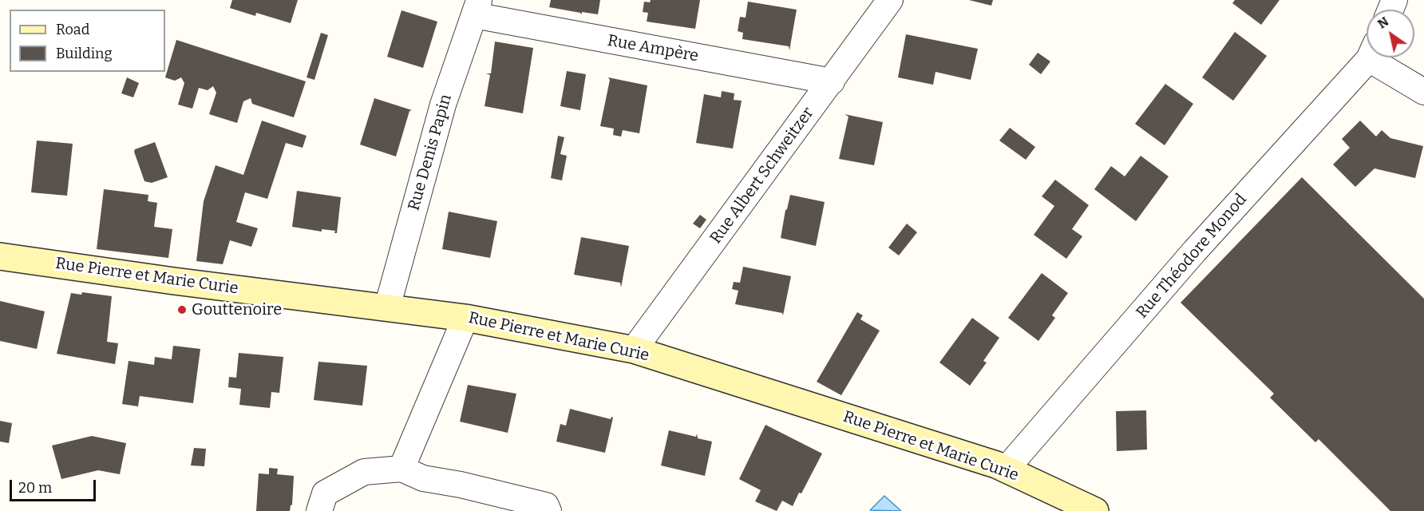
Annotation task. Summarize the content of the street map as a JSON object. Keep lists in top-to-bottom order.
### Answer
{
  "streets": {
    "main road": ["Rue Pierre et Marie Curie"],
    "street": [
      "Rue Ampère",
      "Rue Denis Papin",
      "Rue Albert Schweitzer",
      "Rue Théodore Monod"
    ]
  },
  "crossings": [
    ["Rue Ampère", "Rue Denis Papin"],
    ["Rue Ampère", "Rue Albert Schweitzer"],
    ["Rue Denis Papin", "Rue Pierre et Marie Curie"],
    ["Rue Albert Schweitzer", "Rue Pierre et Marie Curie"],
    ["Rue Théodore Monod", "Rue Pierre et Marie Curie"]
  ],
  "places": ["Gouttenoire"],
  "legend": ["Road", "Building"],
  "scale_bar": "20 m",
  "north": "top left"
}
